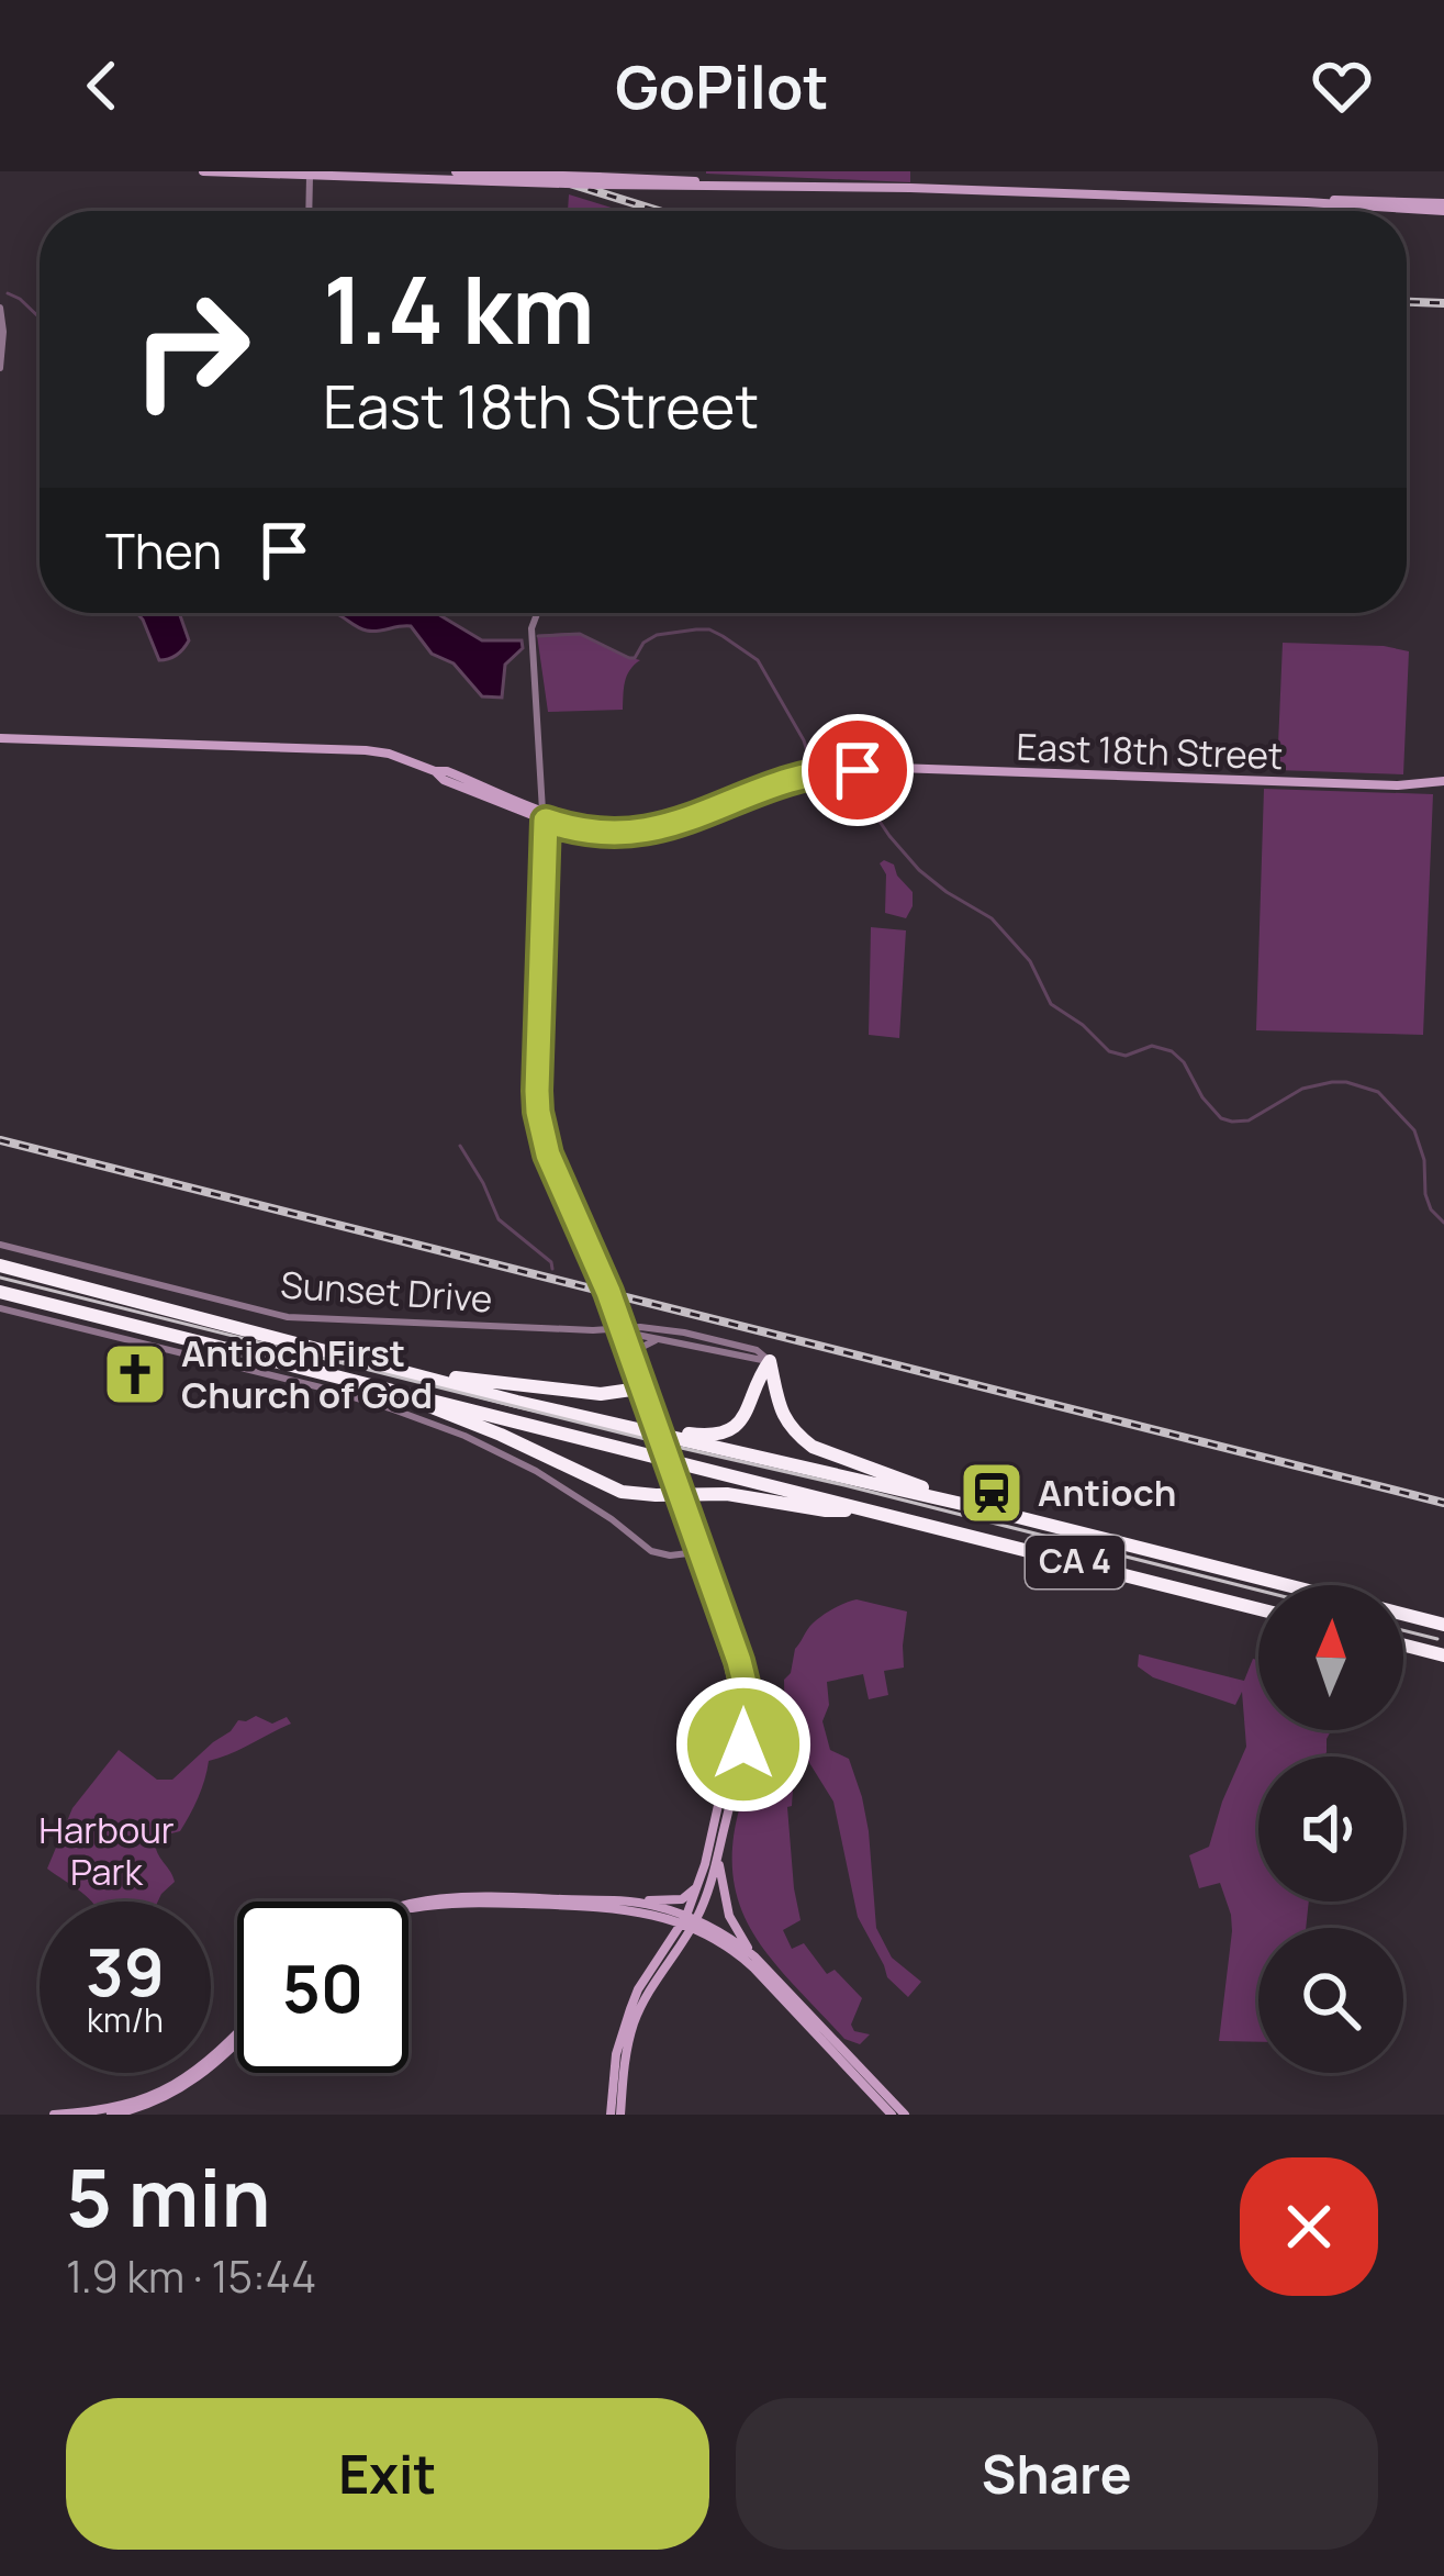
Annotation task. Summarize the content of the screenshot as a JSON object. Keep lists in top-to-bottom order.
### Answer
{
  "streets": {
    "highway": ["CA 4"],
    "main road": ["East 18th Street"],
    "street": ["Sunset Drive"]
  },
  "parks": ["Harbour Park"],
  "places": {
    "church": ["Antioch First Church of God"],
    "station": ["Antioch"]
  },
  "north": "top",
  "page": {
    "header": "GoPilot",
    "turn": ["1.4 km", "East 18th Street"],
    "then": "Then",
    "speed": "39 km/h",
    "limit": "50",
    "heading": ["5 min", "1.9 km · 15:44"],
    "buttons": ["Exit", "Share"]
  }
}
